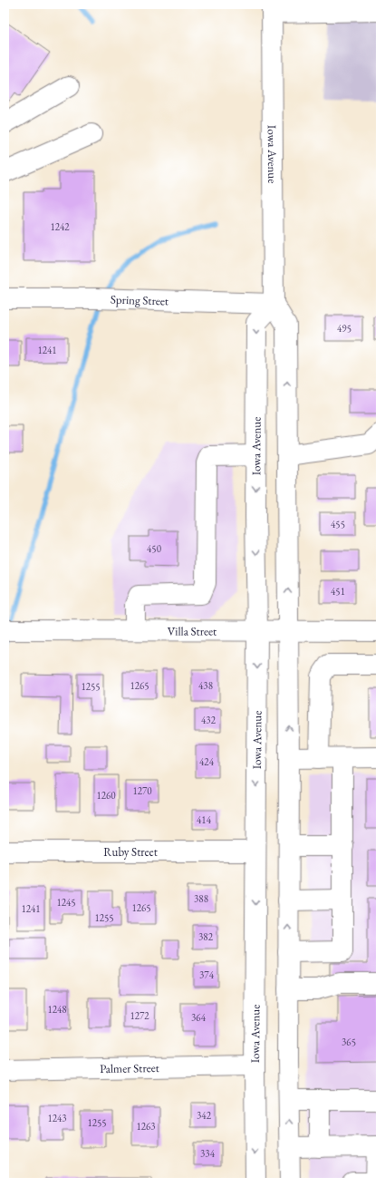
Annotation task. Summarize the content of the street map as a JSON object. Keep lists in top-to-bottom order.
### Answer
{
  "streets": {
    "main road": [
      "Iowa Avenue",
      "Spring Street",
      "Villa Street",
      "Ruby Street",
      "Palmer Street"
    ]
  },
  "crossings": [
    ["Iowa Avenue", "Spring Street"],
    ["Iowa Avenue", "Villa Street"],
    ["Iowa Avenue", "Ruby Street"],
    ["Iowa Avenue", "Palmer Street"]
  ],
  "house_numbers": [
    "1242",
    "495",
    "1241",
    "455",
    "450",
    "451",
    "1265",
    "438",
    "1255",
    "432",
    "424",
    "1270",
    "1260",
    "414",
    "388",
    "1245",
    "1265",
    "1241",
    "1255",
    "382",
    "374",
    "1248",
    "1272",
    "364",
    "365",
    "342",
    "1243",
    "1255",
    "1263",
    "334"
  ]
}
